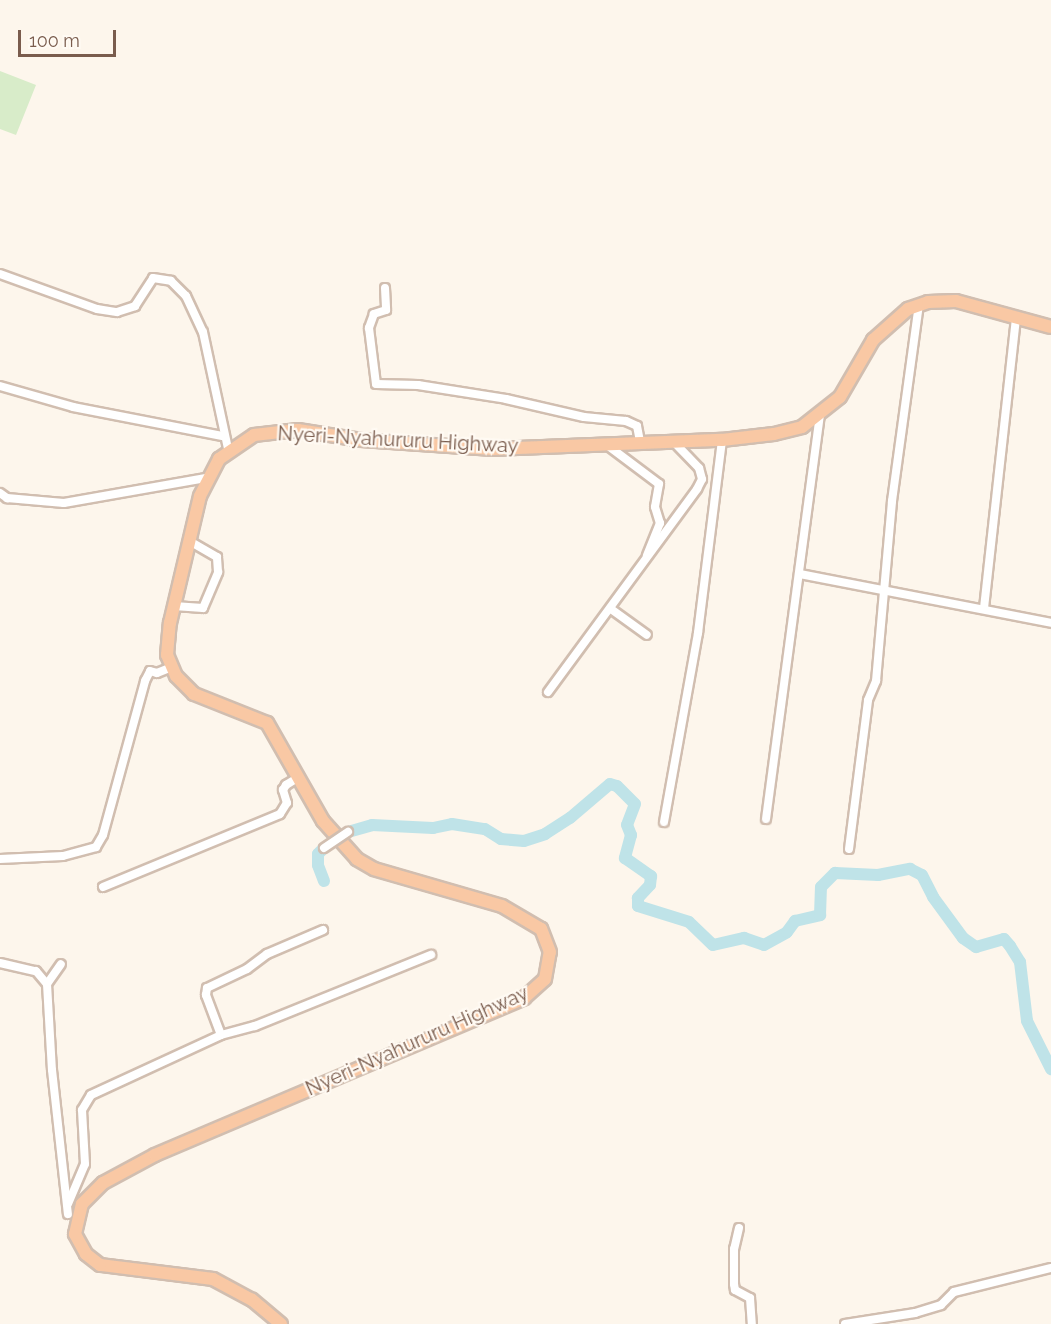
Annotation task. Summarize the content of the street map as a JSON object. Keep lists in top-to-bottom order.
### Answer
{
  "streets": {
    "highway": ["Nyeri-Nyahururu Highway"]
  },
  "scale_bar": "100 m"
}
